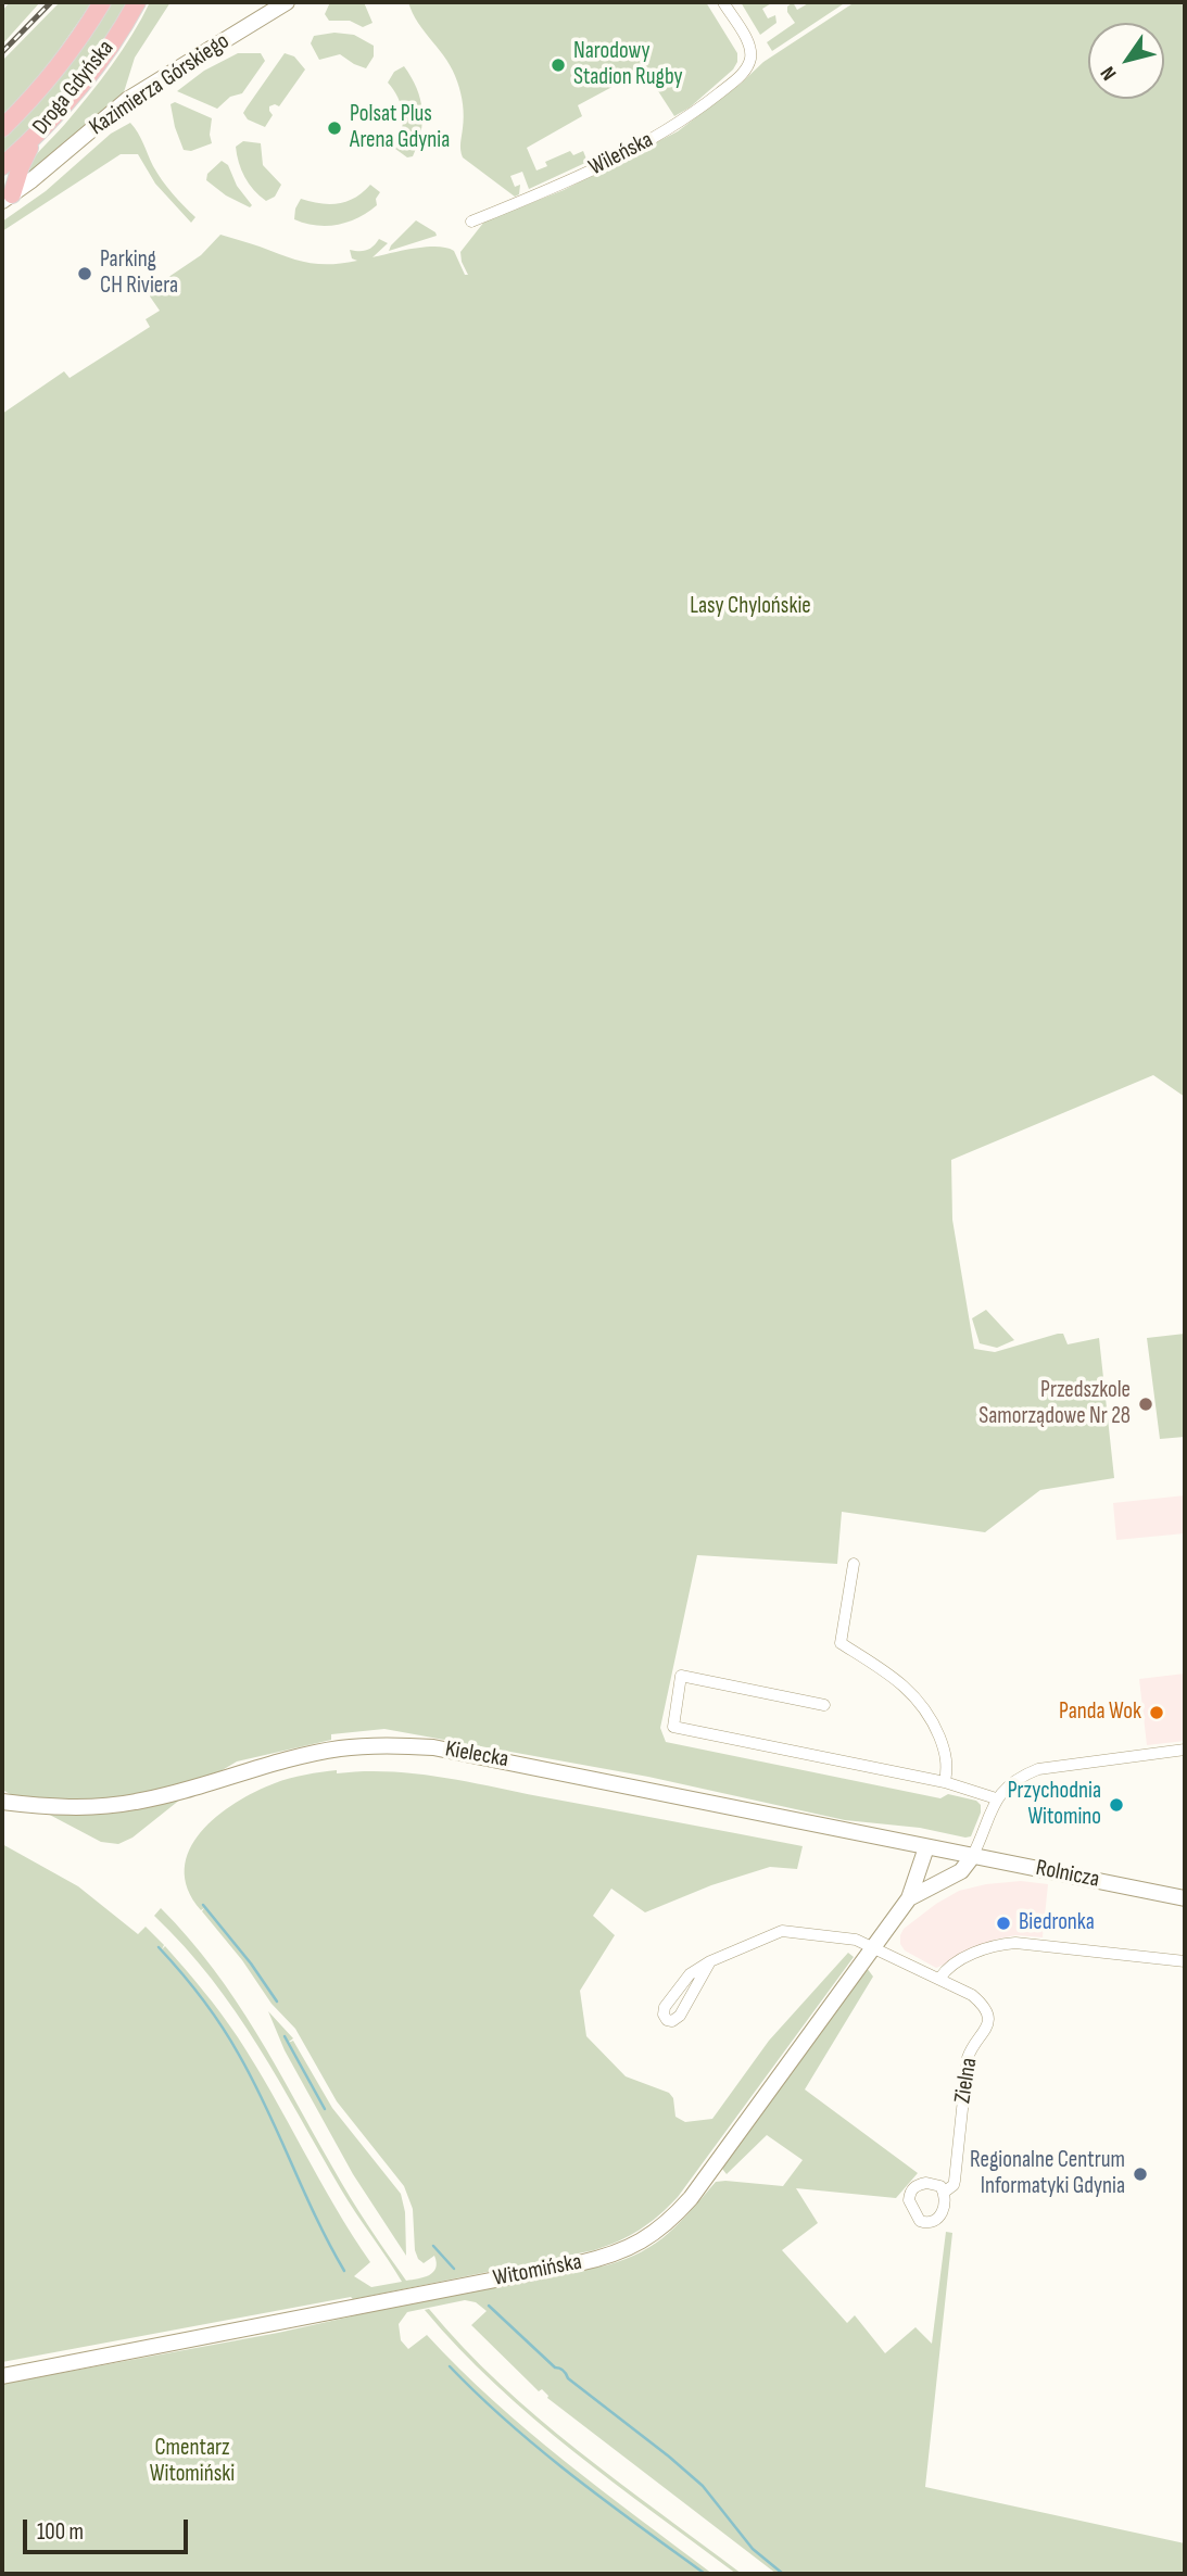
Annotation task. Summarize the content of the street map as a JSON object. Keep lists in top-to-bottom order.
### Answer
{
  "streets": {
    "main road": ["Droga Gdyńska"],
    "street": [
      "Kazimierza Górskiego",
      "Wileńska",
      "Kielecka",
      "Rolnicza",
      "Zielna",
      "Witomińska"
    ]
  },
  "crossings": [
    ["Kielecka", "Rolnicza"],
    ["Kielecka", "Witomińska"],
    ["Rolnicza", "Witomińska"],
    ["Zielna", "Witomińska"]
  ],
  "parks": ["Lasy Chylońskie", "Cmentarz Witomiński"],
  "places": [
    "Narodowy Stadion Rugby",
    "Polsat Plus Arena Gdynia",
    "Parking CH Riviera",
    "Przedszkole Samorządowe Nr 28",
    "Panda Wok",
    "Przychodnia Witomino",
    "Biedronka",
    "Regionalne Centrum Informatyki Gdynia"
  ],
  "scale_bar": "100 m",
  "north": "bottom left"
}
